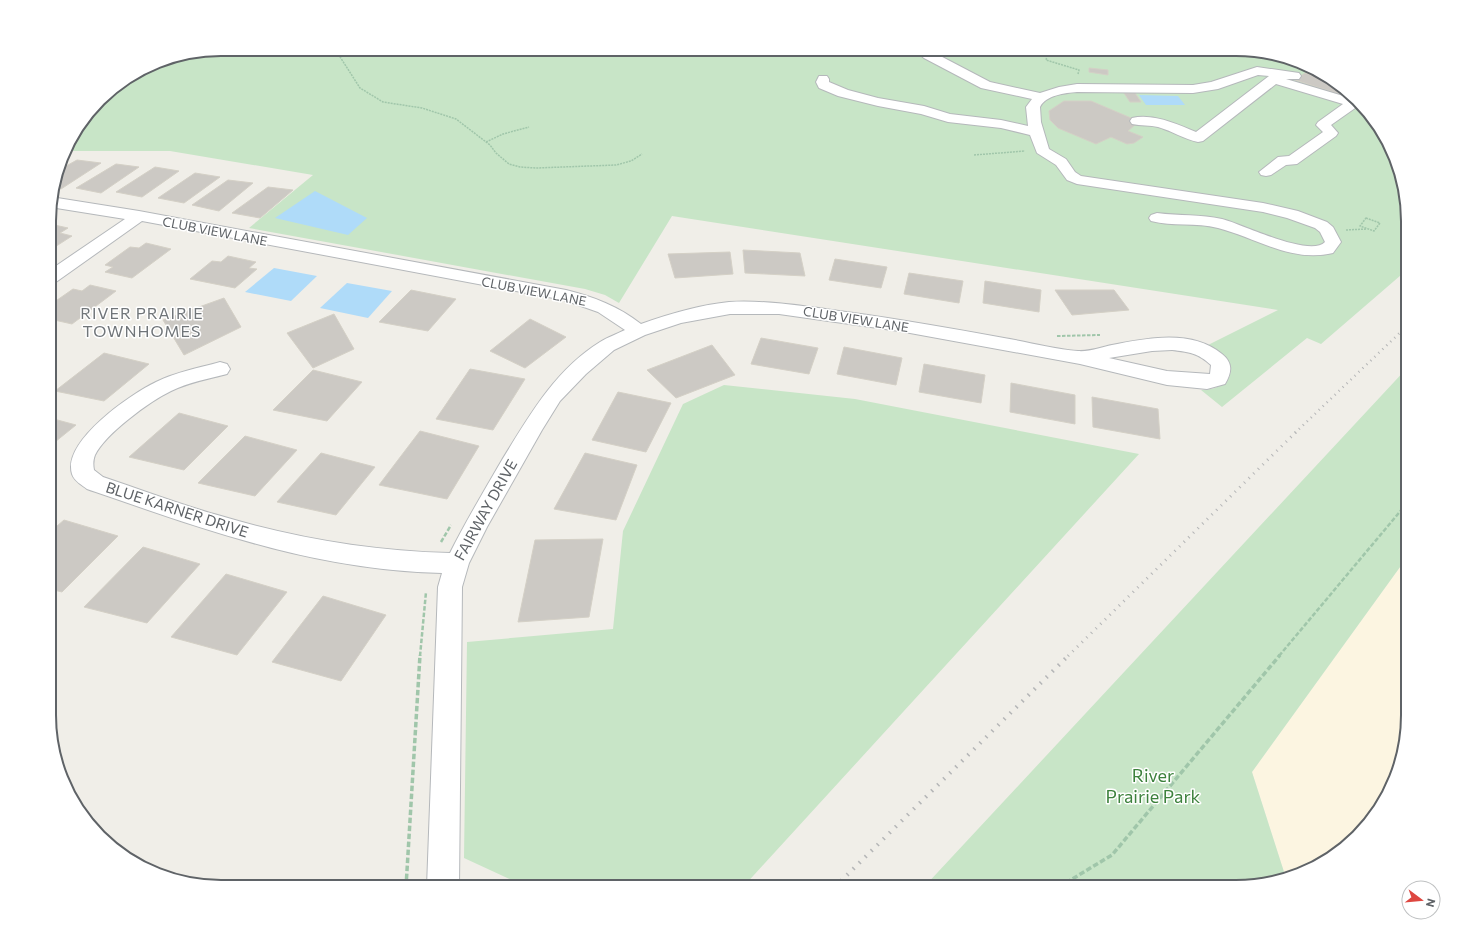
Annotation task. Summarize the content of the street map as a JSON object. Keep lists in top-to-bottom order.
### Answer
{
  "streets": {
    "street": ["CLUB VIEW LANE", "BLUE KARNER DRIVE", "FAIRWAY DRIVE"]
  },
  "crossings": [
    ["CLUB VIEW LANE", "FAIRWAY DRIVE"],
    ["BLUE KARNER DRIVE", "FAIRWAY DRIVE"]
  ],
  "districts": ["RIVER PRAIRIE TOWNHOMES"],
  "parks": ["River Prairie Park"],
  "north": "right"
}
